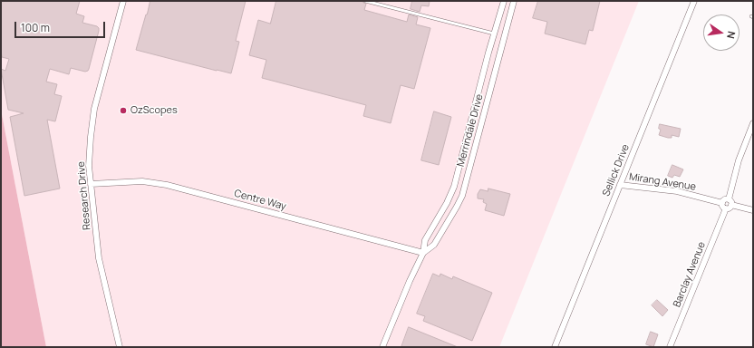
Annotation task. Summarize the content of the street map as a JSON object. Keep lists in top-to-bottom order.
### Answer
{
  "streets": {
    "street": [
      "Merrindale Drive",
      "Sellick Drive",
      "Mirang Avenue",
      "Research Drive",
      "Centre Way",
      "Barclay Avenue"
    ]
  },
  "crossings": [
    ["Merrindale Drive", "Centre Way"],
    ["Sellick Drive", "Mirang Avenue"],
    ["Mirang Avenue", "Barclay Avenue"],
    ["Research Drive", "Centre Way"]
  ],
  "places": ["OzScopes"],
  "scale_bar": "100 m",
  "north": "right"
}
